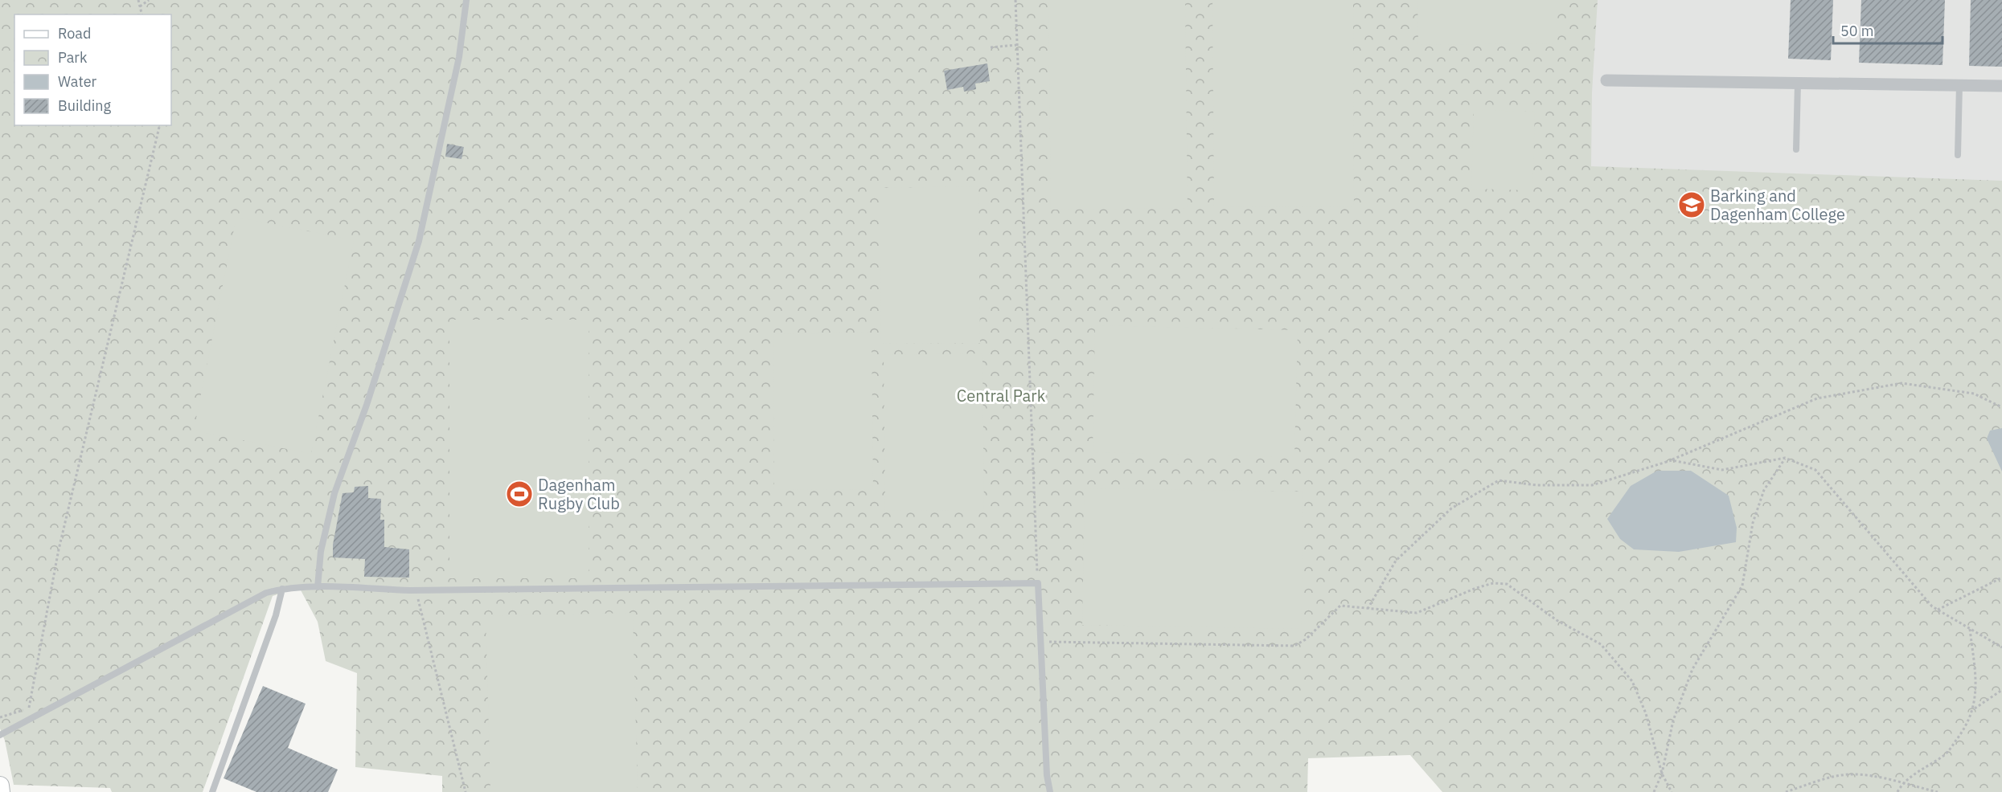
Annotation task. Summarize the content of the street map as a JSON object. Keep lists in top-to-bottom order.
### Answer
{
  "parks": ["Central Park"],
  "places": {
    "school or university": ["Barking and Dagenham College"],
    "sports": ["Dagenham Rugby Club"]
  },
  "legend": [
    "Road",
    "Park",
    "Water",
    "Building"
  ],
  "scale_bar": "50 m"
}
